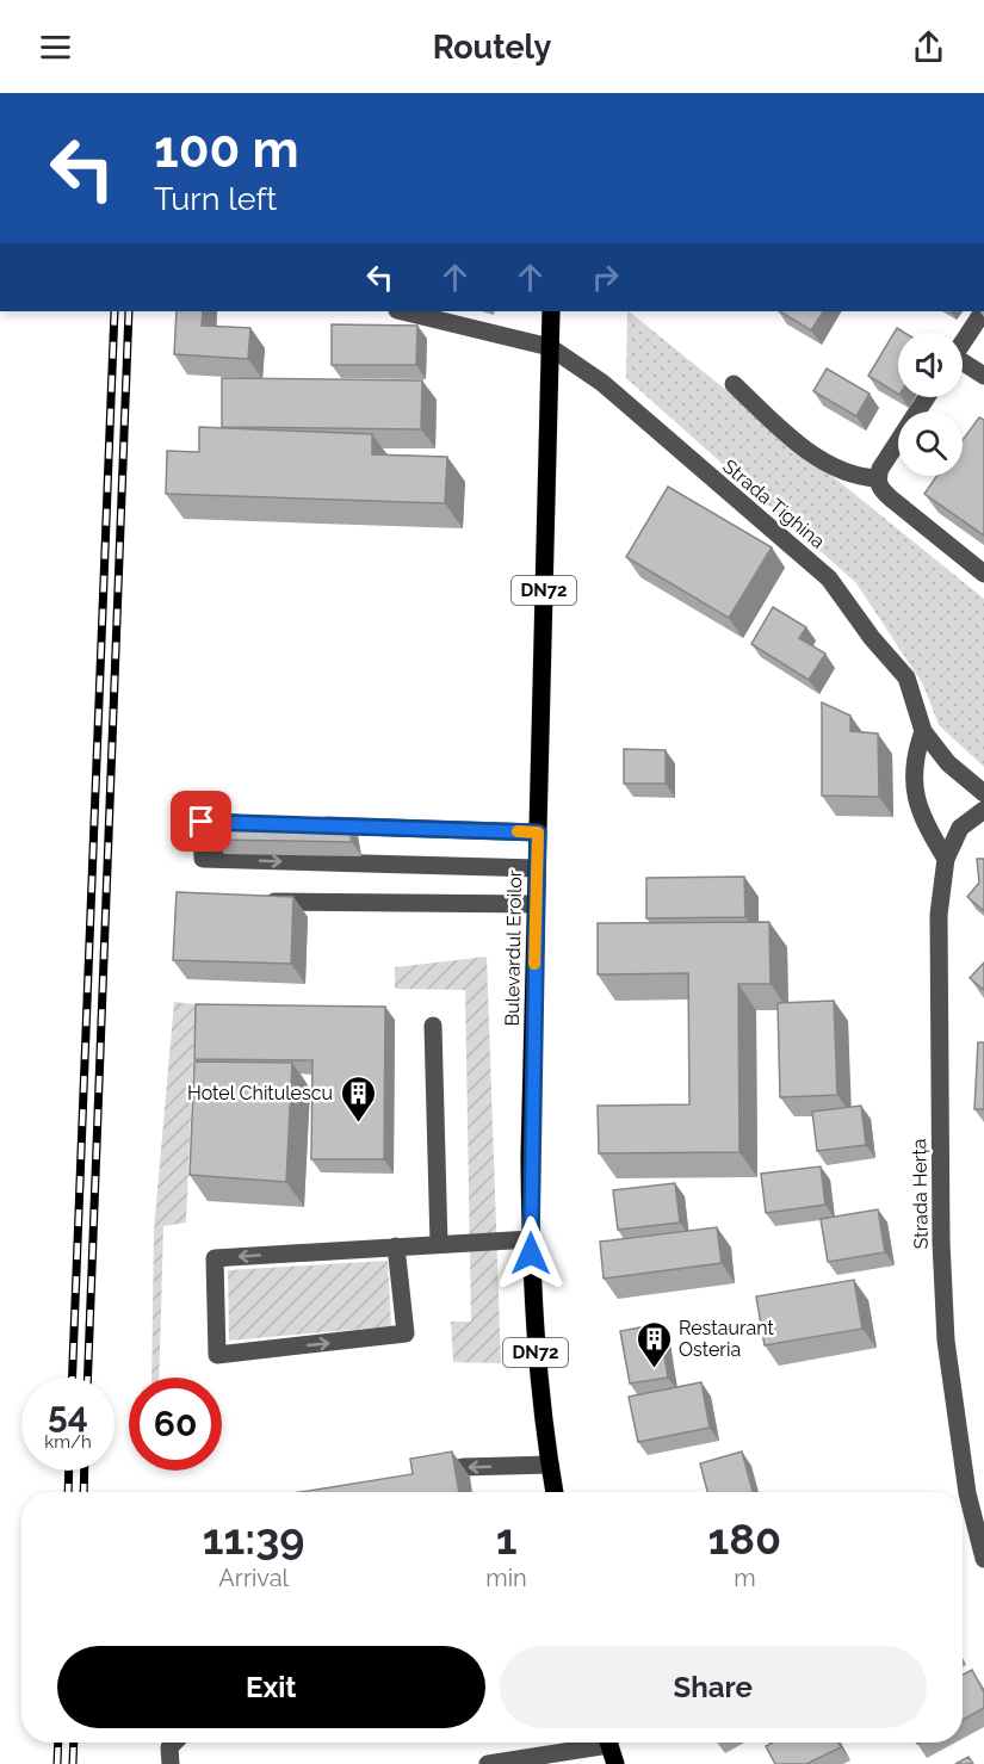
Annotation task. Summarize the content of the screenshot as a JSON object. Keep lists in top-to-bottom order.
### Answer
{
  "streets": {
    "main road": ["DN72", "Bulevardul Eroilor"],
    "street": ["Strada Tighina", "Strada Herța"]
  },
  "crossings": [
    ["Strada Tighina", "Bulevardul Eroilor"]
  ],
  "places": {
    "building": ["Hotel Chitulescu", "Restaurant Osteria"]
  },
  "page": {
    "header": "Routely",
    "turn": ["100 m", "Turn left"],
    "speed": "54 km/h",
    "limit": "60",
    "eta": [
      "11:39",
      "Arrival",
      "1",
      "min",
      "180",
      "m"
    ],
    "buttons": ["Exit", "Share"]
  }
}
